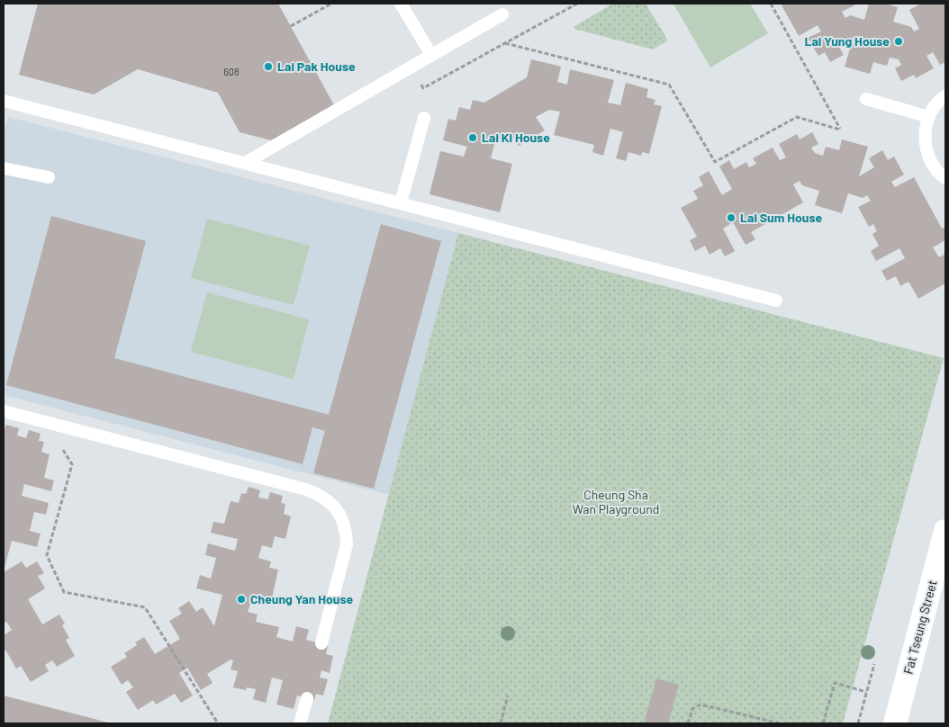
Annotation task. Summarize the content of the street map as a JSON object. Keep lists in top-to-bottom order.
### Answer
{
  "streets": {
    "street": ["Fat Tseung Street"]
  },
  "parks": ["Cheung Sha Wan Playground"],
  "places": [
    "Lai Yung House",
    "Lai Pak House",
    "Lai Ki House",
    "Lai Sum House",
    "Cheung Yan House"
  ],
  "house_numbers": ["608"]
}
